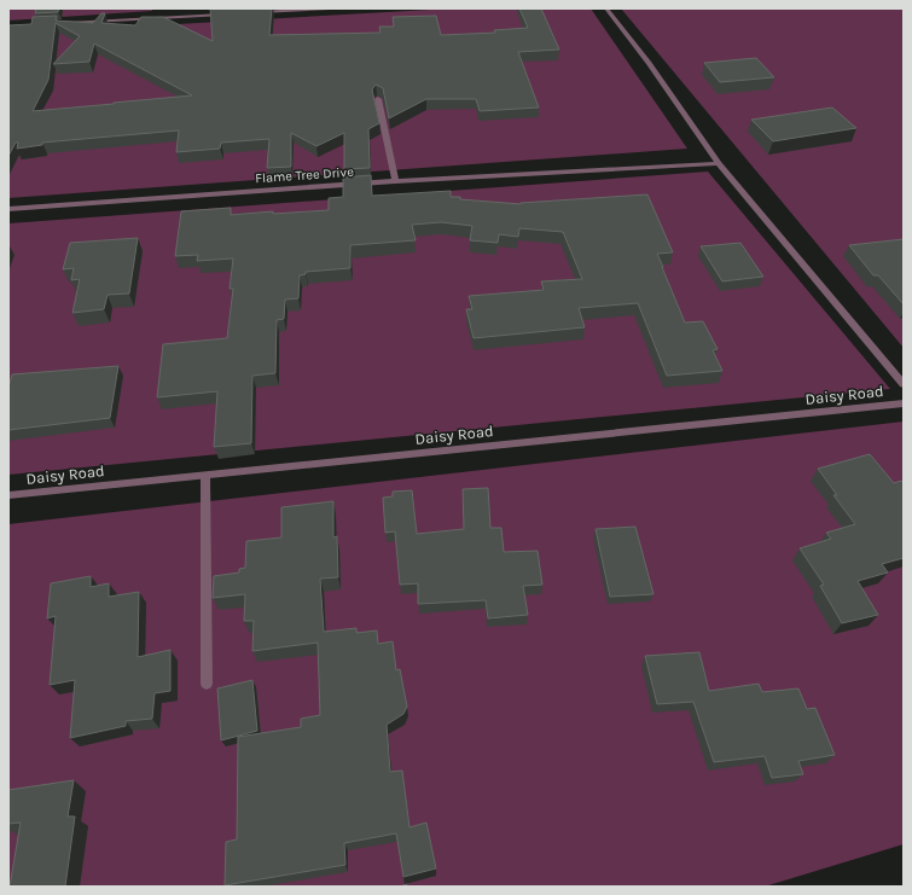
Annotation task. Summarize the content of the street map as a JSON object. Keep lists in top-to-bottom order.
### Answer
{
  "streets": {
    "street": ["Flame Tree Drive", "Daisy Road"]
  }
}
